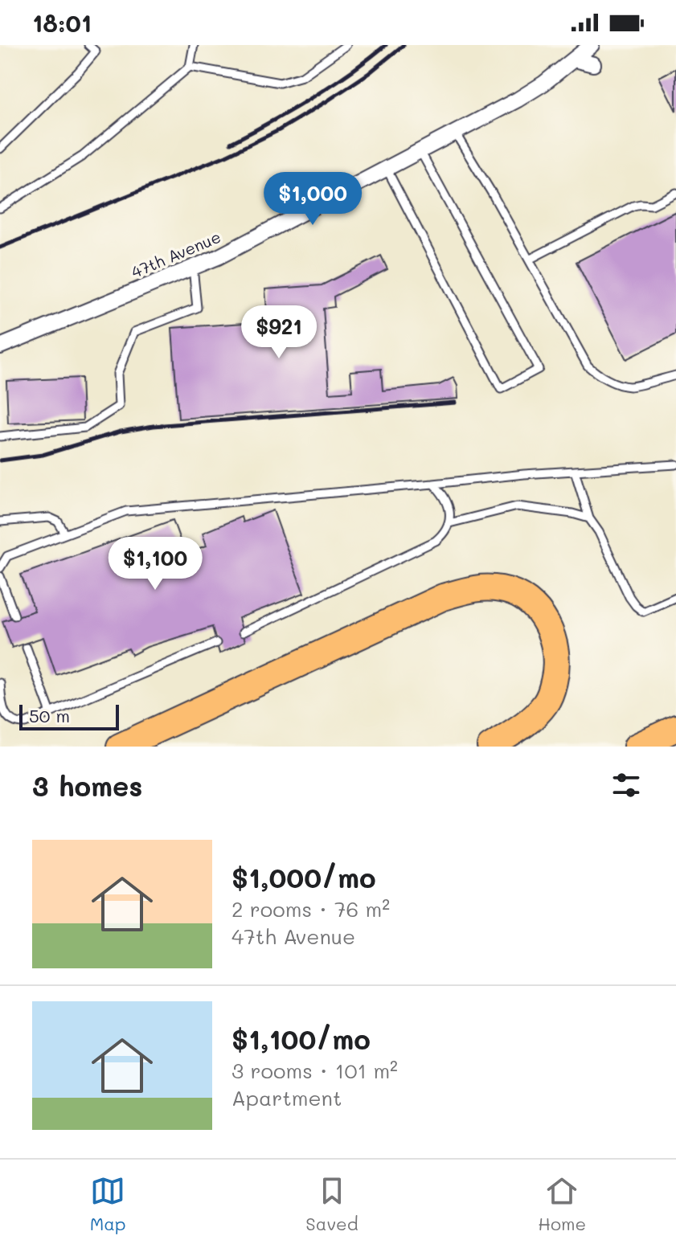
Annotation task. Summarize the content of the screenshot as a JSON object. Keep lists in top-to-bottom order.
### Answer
{
  "streets": {
    "street": ["47th Avenue"]
  },
  "scale_bar": "50 m",
  "page": {
    "status": "18:01",
    "price": ["$1,000", "$921", "$1,100"],
    "scale": "50 m",
    "heading": "3 homes",
    "list": [
      {
        "name": "$1,000/mo",
        "note": "2 rooms · 76 m² · 47th Avenue"
      },
      {
        "name": "$1,100/mo",
        "note": "3 rooms · 101 m² · Apartment"
      }
    ],
    "tabs": ["Map", "Saved", "Home"]
  }
}
